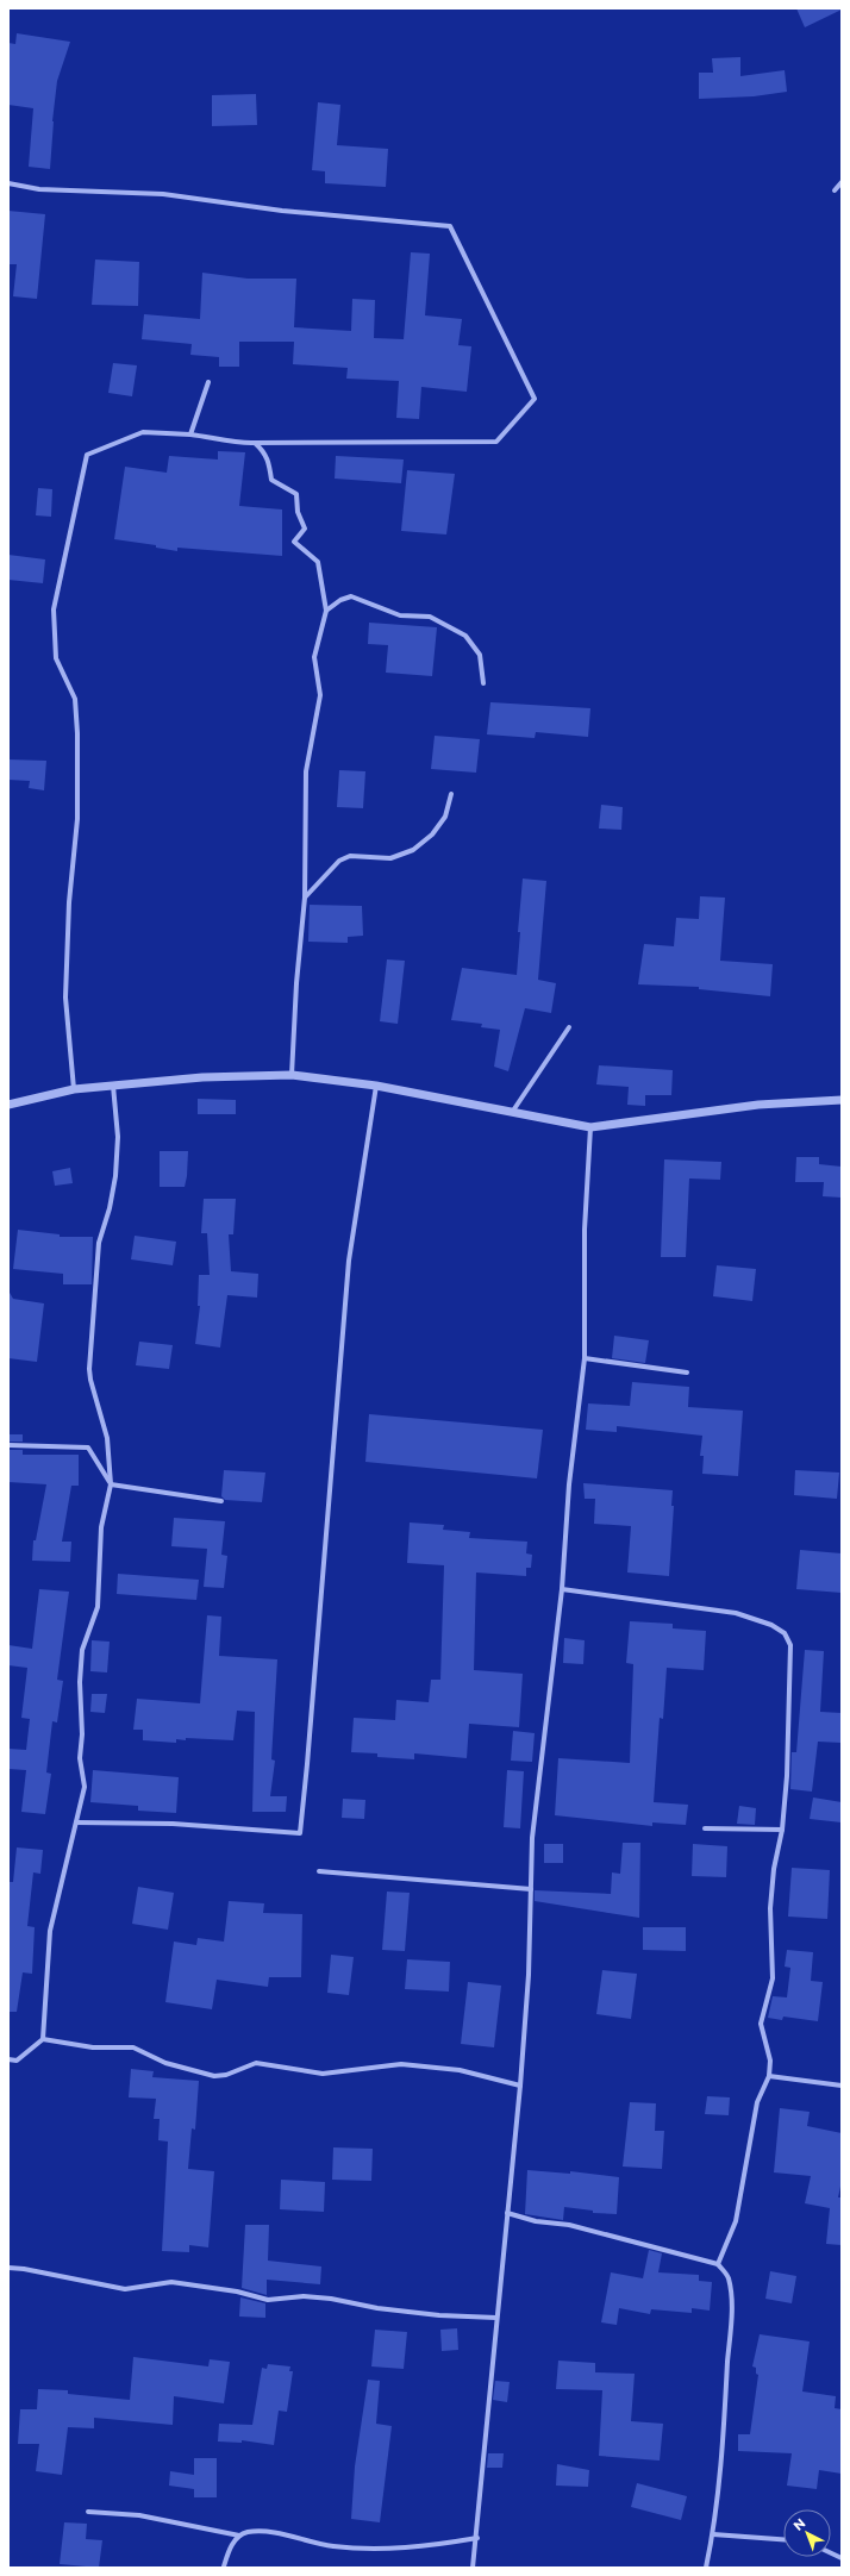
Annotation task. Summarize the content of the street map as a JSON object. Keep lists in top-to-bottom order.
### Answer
{
  "north": "top left"
}
